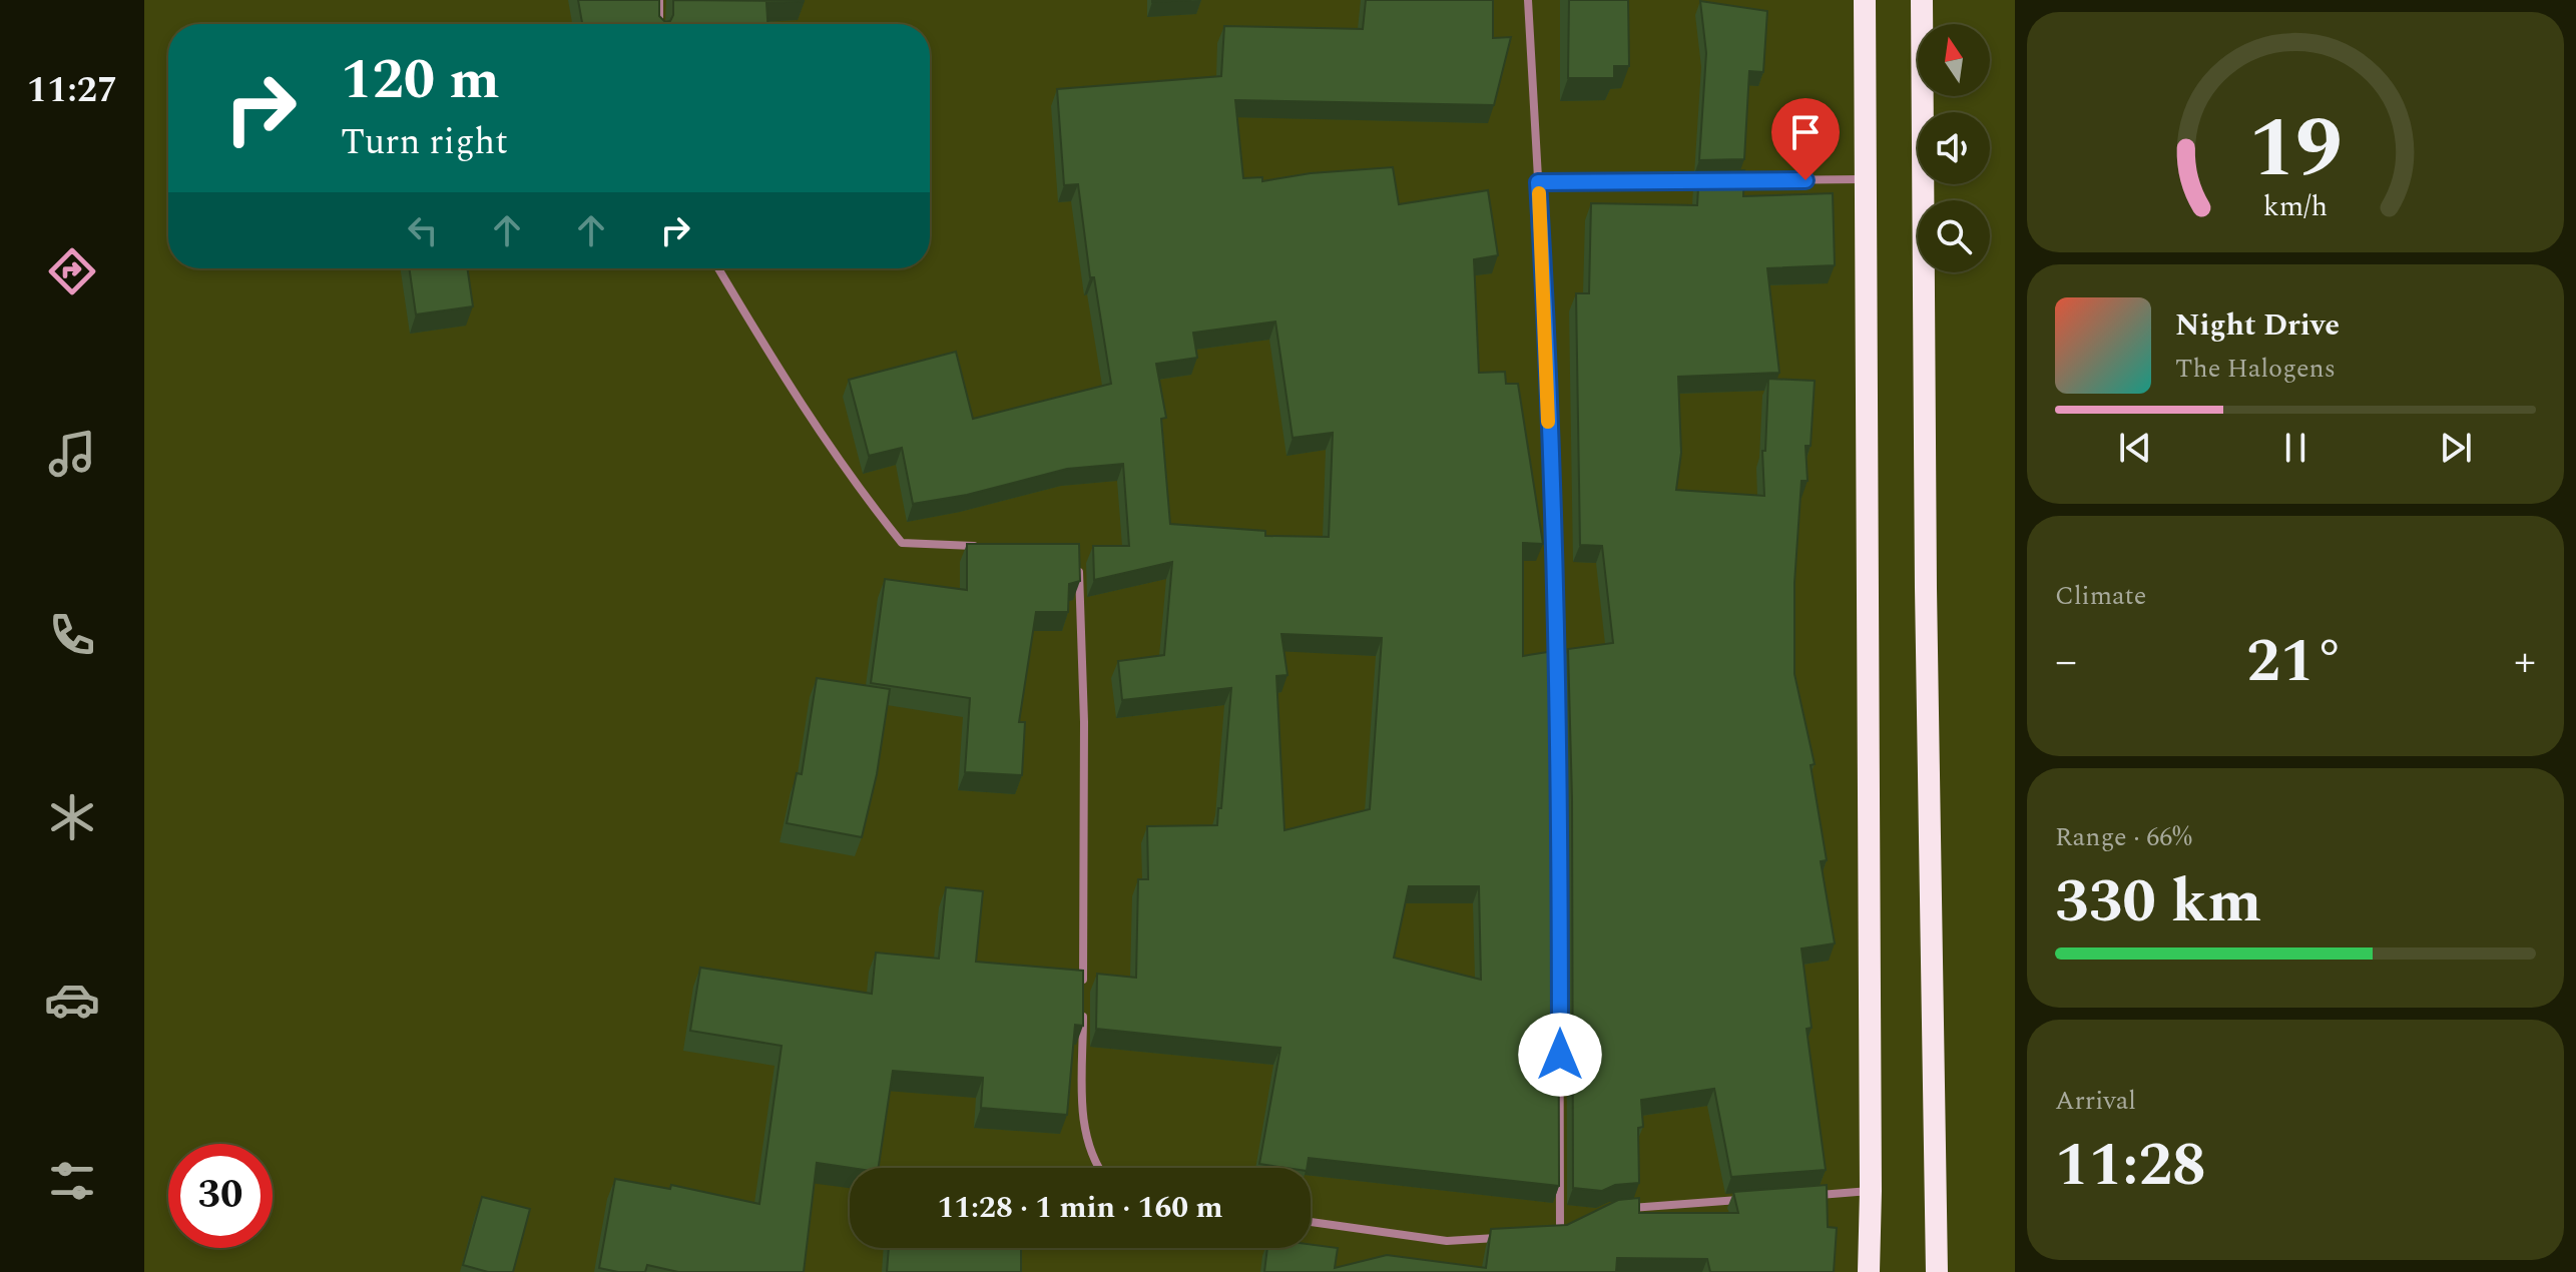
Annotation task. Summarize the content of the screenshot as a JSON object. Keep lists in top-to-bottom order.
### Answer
{
  "north": "top",
  "page": {
    "tabs": "11:27",
    "turn": ["120 m", "Turn right"],
    "song": ["Night Drive", "The Halogens"],
    "tile": [
      "Climate",
      ["Range · 66%", "330 km"],
      ["Arrival", "11:28"]
    ],
    "heat": ["−", "21°", "+"],
    "limit": "30",
    "trip": "11:28 · 1 min · 160 m",
    "gauge": ["19", "km/h"]
  }
}
